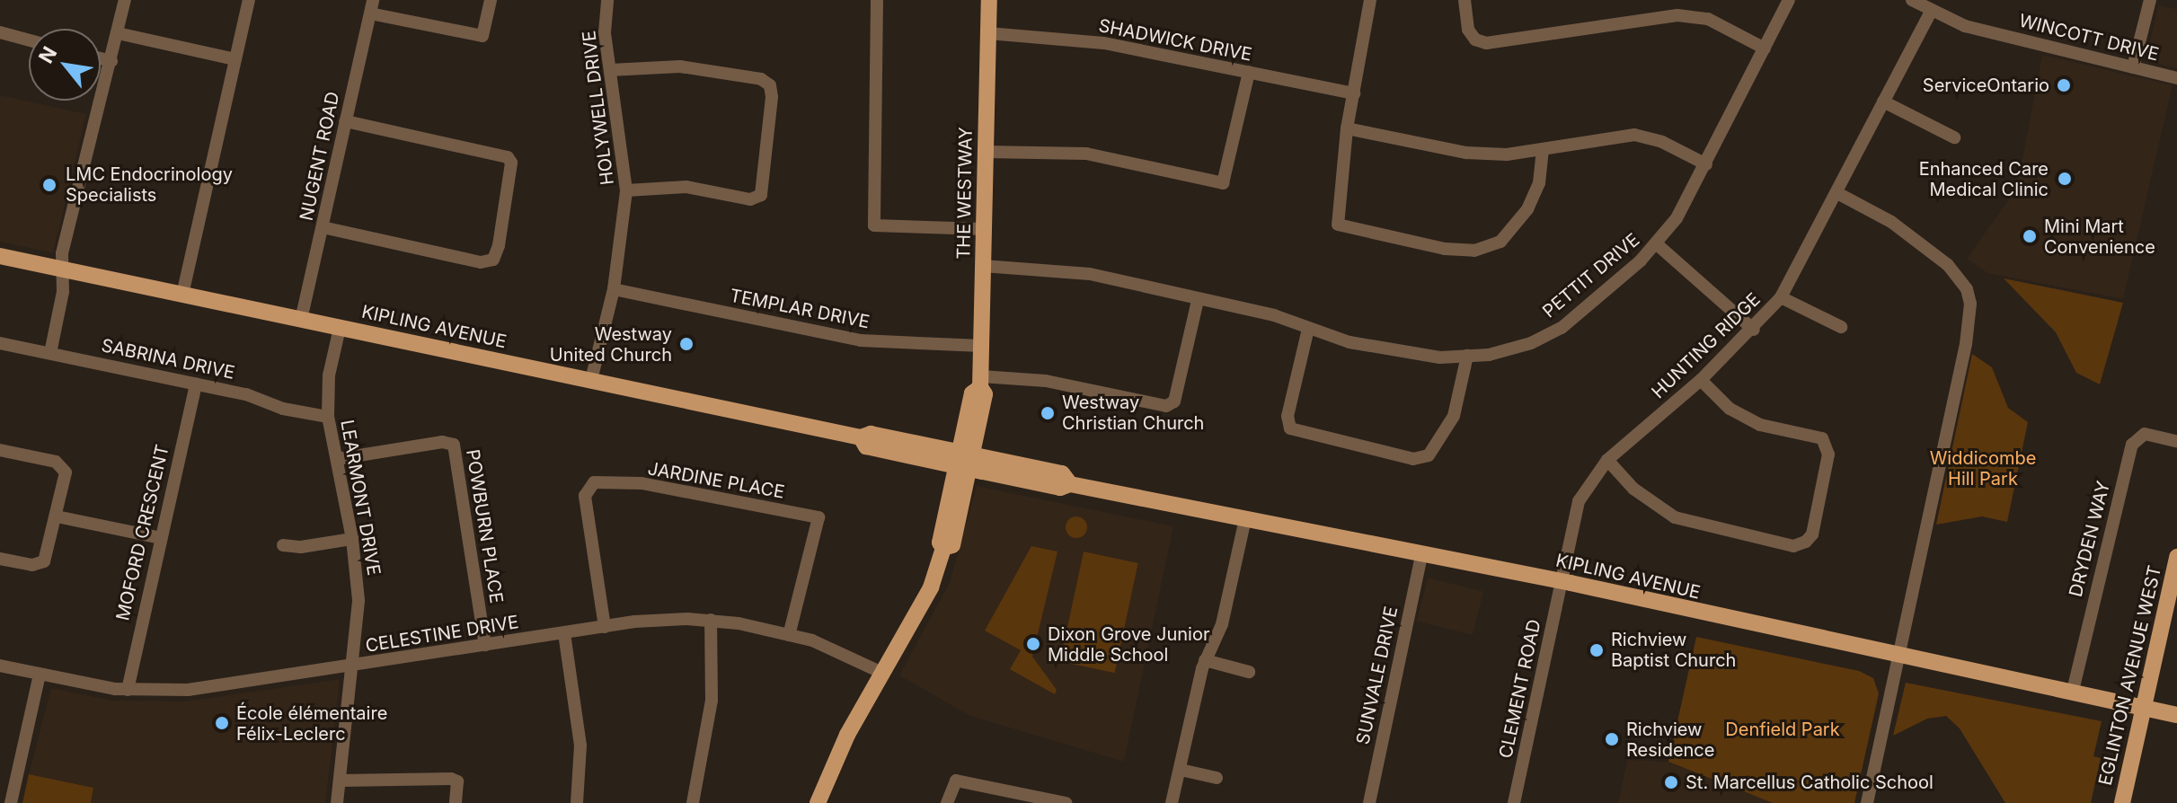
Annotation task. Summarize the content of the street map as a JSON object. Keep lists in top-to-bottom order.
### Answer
{
  "streets": {
    "main road": ["THE WESTWAY", "KIPLING AVENUE", "EGLINTON AVENUE WEST"],
    "street": [
      "WINCOTT DRIVE",
      "SHADWICK DRIVE",
      "HOLYWELL DRIVE",
      "NUGENT ROAD",
      "PETTIT DRIVE",
      "TEMPLAR DRIVE",
      "HUNTING RIDGE",
      "SABRINA DRIVE",
      "JARDINE PLACE",
      "LEARMONT DRIVE",
      "POWBURN PLACE",
      "MOFORD CRESCENT",
      "DRYDEN WAY",
      "CELESTINE DRIVE",
      "SUNVALE DRIVE",
      "CLEMENT ROAD"
    ]
  },
  "crossings": [
    ["WINCOTT DRIVE", "HUNTING RIDGE"],
    ["SHADWICK DRIVE", "THE WESTWAY"],
    ["HOLYWELL DRIVE", "TEMPLAR DRIVE"],
    ["HOLYWELL DRIVE", "KIPLING AVENUE"],
    ["NUGENT ROAD", "KIPLING AVENUE"],
    ["THE WESTWAY", "PETTIT DRIVE"],
    ["THE WESTWAY", "TEMPLAR DRIVE"],
    ["THE WESTWAY", "KIPLING AVENUE"],
    ["THE WESTWAY", "CELESTINE DRIVE"],
    ["KIPLING AVENUE", "HUNTING RIDGE"],
    ["KIPLING AVENUE", "LEARMONT DRIVE"],
    ["KIPLING AVENUE", "DRYDEN WAY"],
    ["KIPLING AVENUE", "SUNVALE DRIVE"],
    ["KIPLING AVENUE", "EGLINTON AVENUE WEST"],
    ["KIPLING AVENUE", "CLEMENT ROAD"],
    ["HUNTING RIDGE", "CLEMENT ROAD"],
    ["SABRINA DRIVE", "LEARMONT DRIVE"],
    ["SABRINA DRIVE", "MOFORD CRESCENT"],
    ["JARDINE PLACE", "CELESTINE DRIVE"],
    ["LEARMONT DRIVE", "POWBURN PLACE"],
    ["LEARMONT DRIVE", "CELESTINE DRIVE"],
    ["POWBURN PLACE", "CELESTINE DRIVE"],
    ["MOFORD CRESCENT", "CELESTINE DRIVE"]
  ],
  "parks": ["Widdicombe Hill Park", "Denfield Park"],
  "places": [
    "ServiceOntario",
    "Enhanced Care Medical Clinic",
    "LMC Endocrinology Specialists",
    "Mini Mart Convenience",
    "Westway United Church",
    "Westway Christian Church",
    "Dixon Grove Junior Middle School",
    "Richview Baptist Church",
    "École élémentaire Félix-Leclerc",
    "Richview Residence",
    "St. Marcellus Catholic School"
  ],
  "north": "top left"
}
